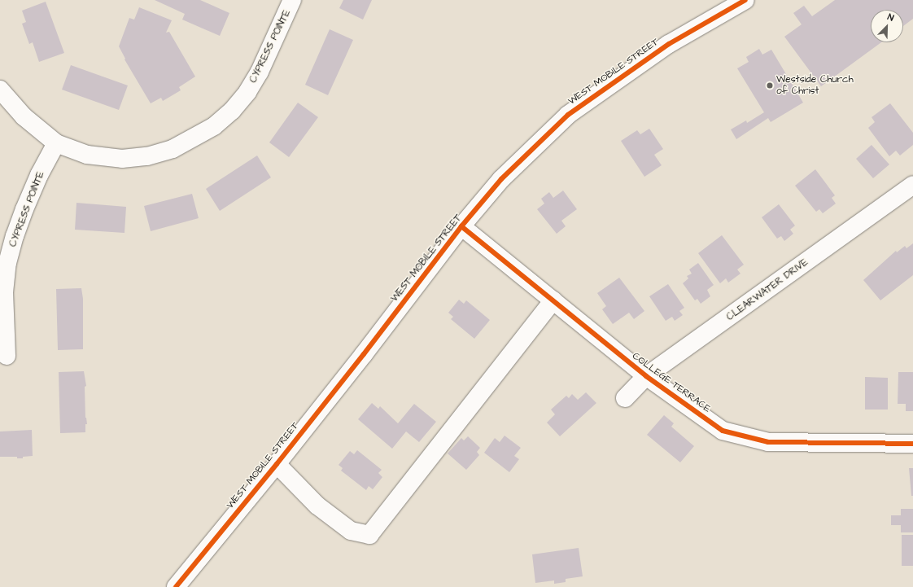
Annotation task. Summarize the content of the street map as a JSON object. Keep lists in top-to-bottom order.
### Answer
{
  "streets": {
    "street": [
      "CYPRESS POINTE",
      "WEST MOBILE STREET",
      "CLEARWATER DRIVE",
      "COLLEGE TERRACE"
    ]
  },
  "crossings": [
    ["WEST MOBILE STREET", "COLLEGE TERRACE"],
    ["CLEARWATER DRIVE", "COLLEGE TERRACE"]
  ],
  "places": ["Westside Church of Christ"],
  "north": "top right"
}
